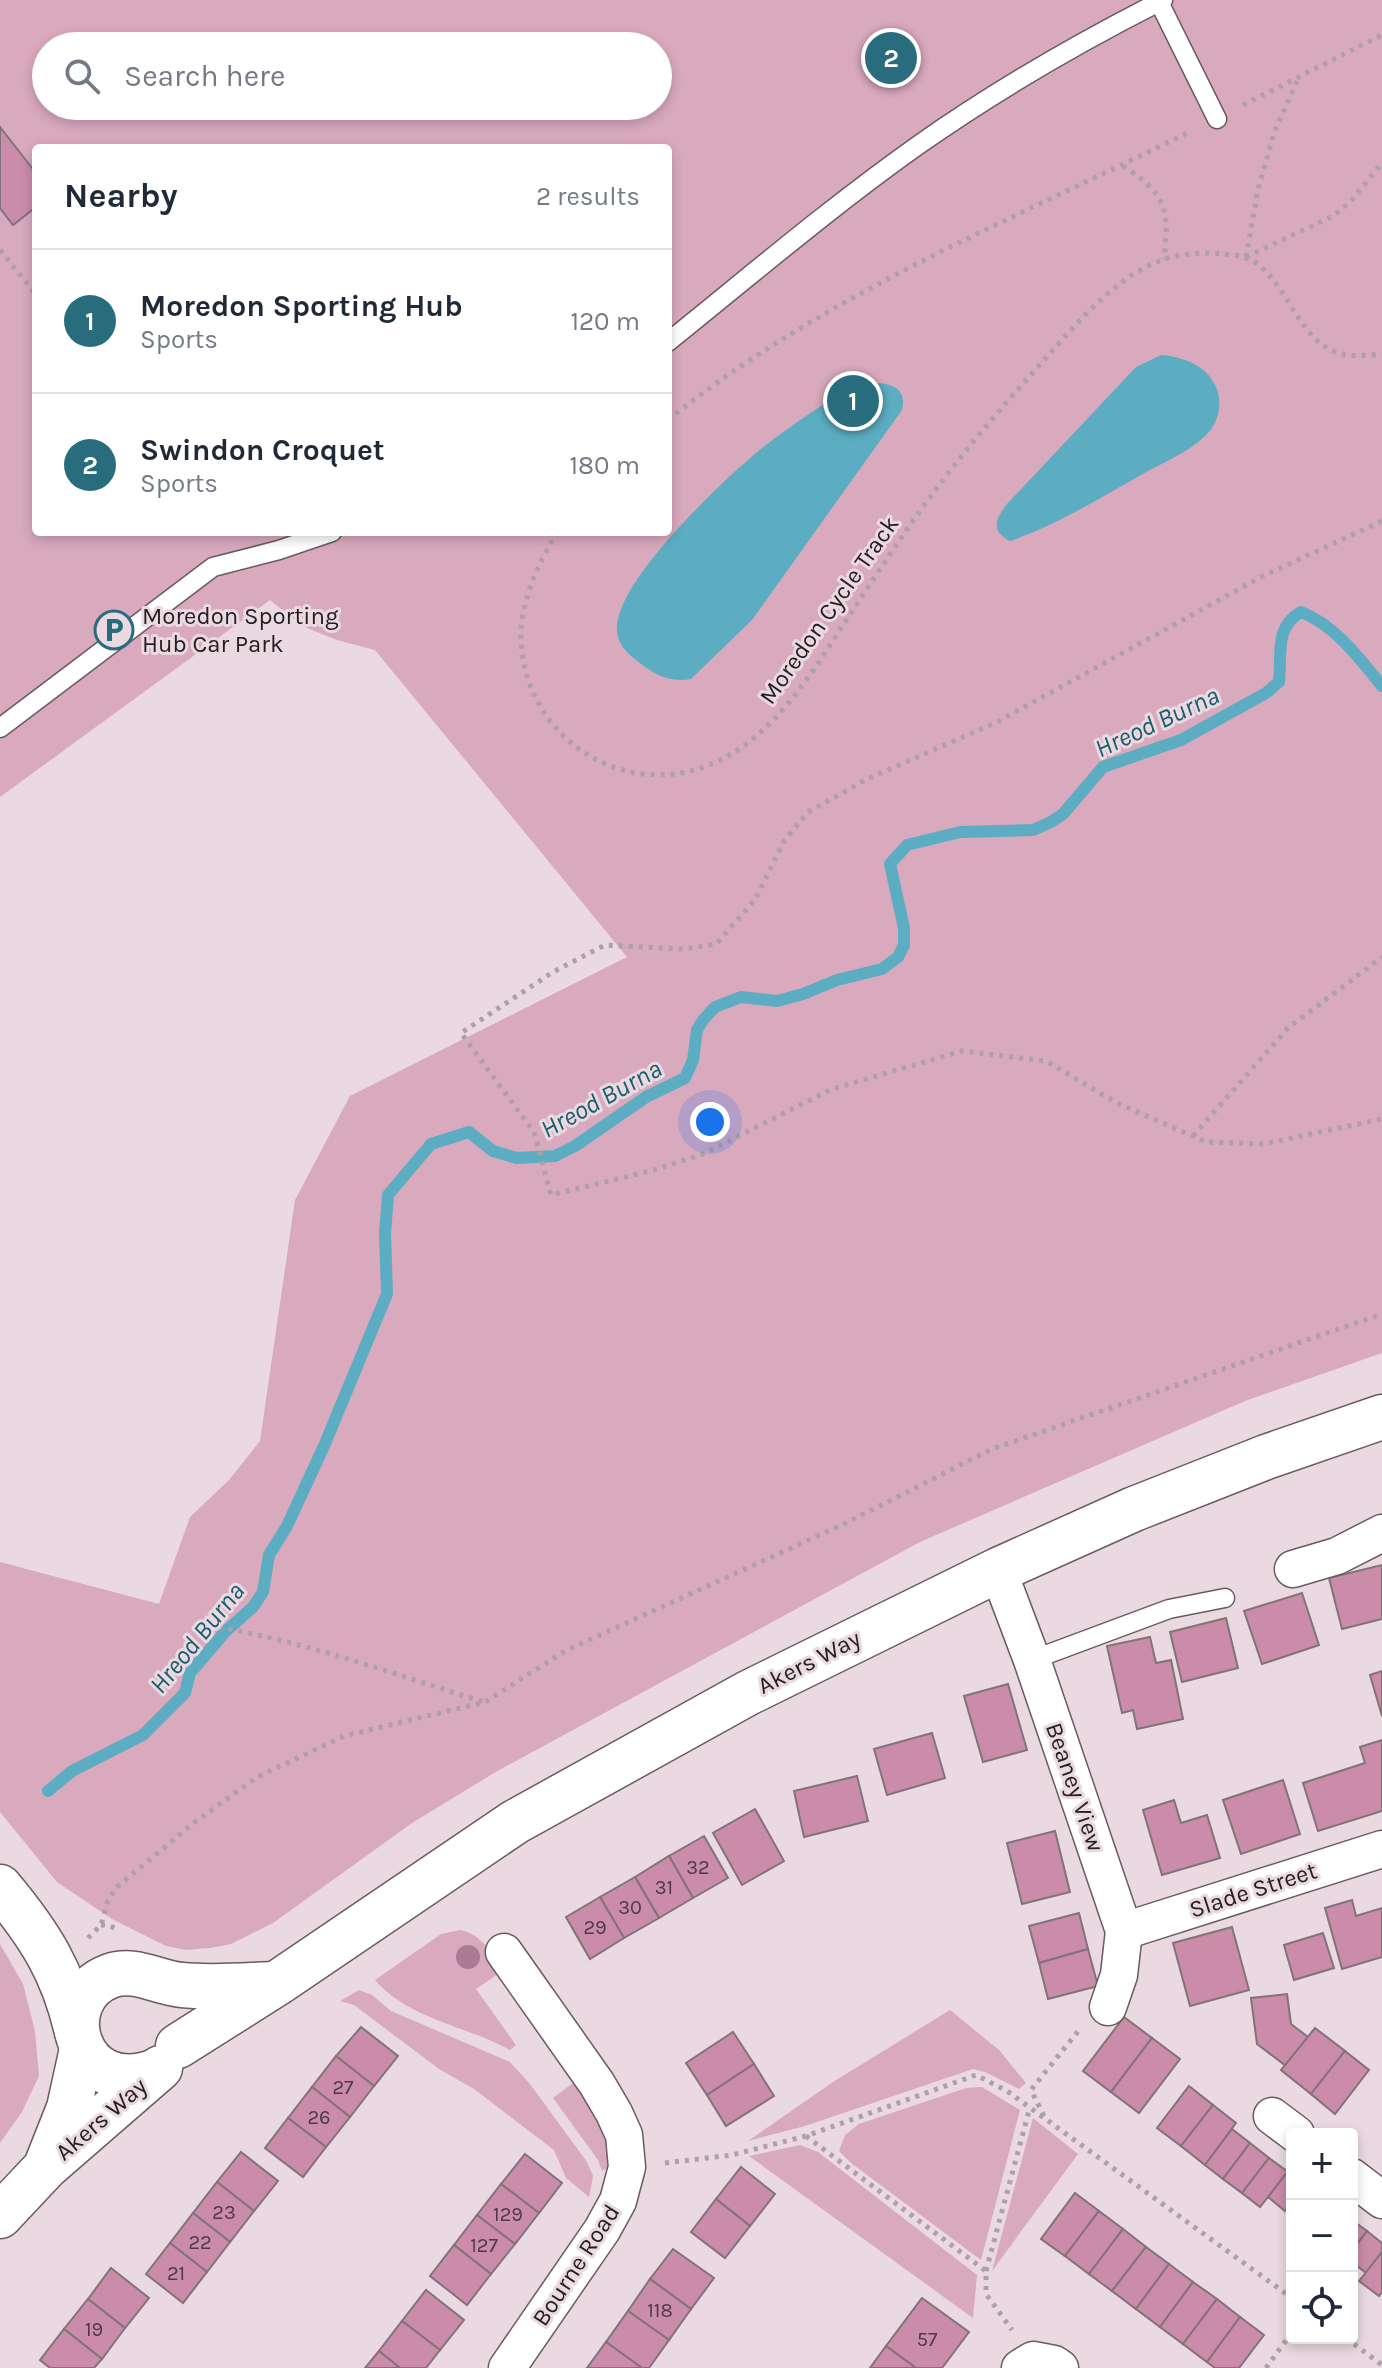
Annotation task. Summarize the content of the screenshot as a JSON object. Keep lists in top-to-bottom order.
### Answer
{
  "streets": {
    "main road": ["Akers Way"],
    "street": ["Beaney View", "Slade Street", "Bourne Road"],
    "path": ["Moredon Cycle Track"]
  },
  "crossings": [
    ["Akers Way", "Beaney View"],
    ["Beaney View", "Slade Street"]
  ],
  "water": ["Hreod Burna"],
  "places": {
    "parking": ["Moredon Sporting Hub Car Park"]
  },
  "house_numbers": [
    "32",
    "31",
    "30",
    "29",
    "27",
    "26",
    "23",
    "129",
    "22",
    "127",
    "21",
    "118",
    "19",
    "57"
  ],
  "page": {
    "pins": ["2", "1"],
    "search": "Search here",
    "heading": ["Nearby", "2 results"],
    "list": [
      {
        "mark": "1",
        "name": "Moredon Sporting Hub",
        "note": "Sports",
        "value": "120 m"
      },
      {
        "mark": "2",
        "name": "Swindon Croquet",
        "note": "Sports",
        "value": "180 m"
      }
    ],
    "map_buttons": ["+", "−"]
  }
}
